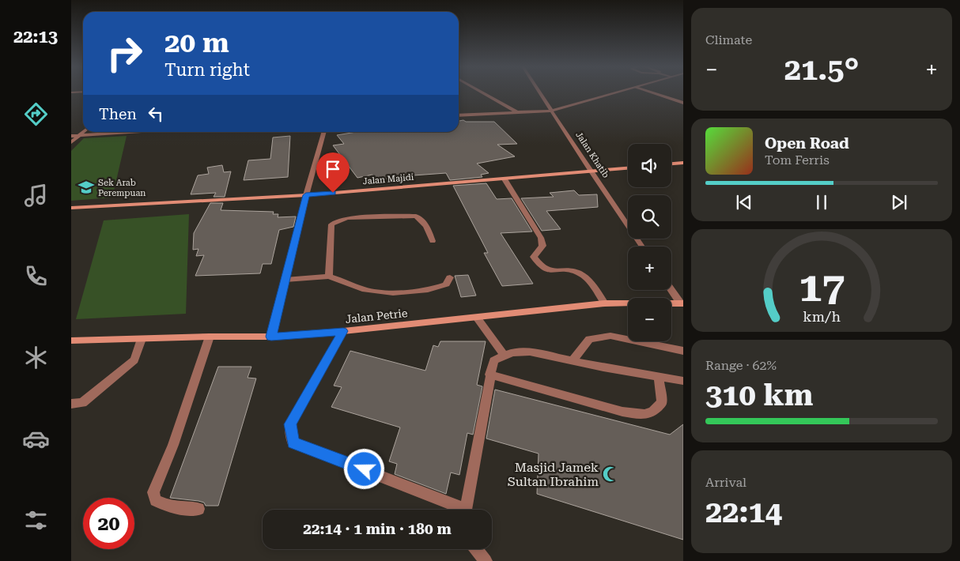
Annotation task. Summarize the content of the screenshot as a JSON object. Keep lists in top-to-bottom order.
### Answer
{
  "streets": {
    "street": ["Jalan Khatib", "Jalan Majidi", "Jalan Petrie"]
  },
  "crossings": [
    ["Jalan Khatib", "Jalan Majidi"]
  ],
  "places": {
    "school or university": ["Sek Arab Perempuan"],
    "mosque": ["Masjid Jamek Sultan Ibrahim"]
  },
  "page": {
    "tabs": "22:13",
    "tile": [
      "Climate",
      ["Range · 62%", "310 km"],
      ["Arrival", "22:14"]
    ],
    "turn": ["20 m", "Turn right"],
    "heat": ["−", "21.5°", "+"],
    "then": "Then",
    "song": ["Open Road", "Tom Ferris"],
    "map_buttons": ["+", "−"],
    "limit": "20",
    "trip": "22:14 · 1 min · 180 m",
    "gauge": ["17", "km/h"]
  }
}
